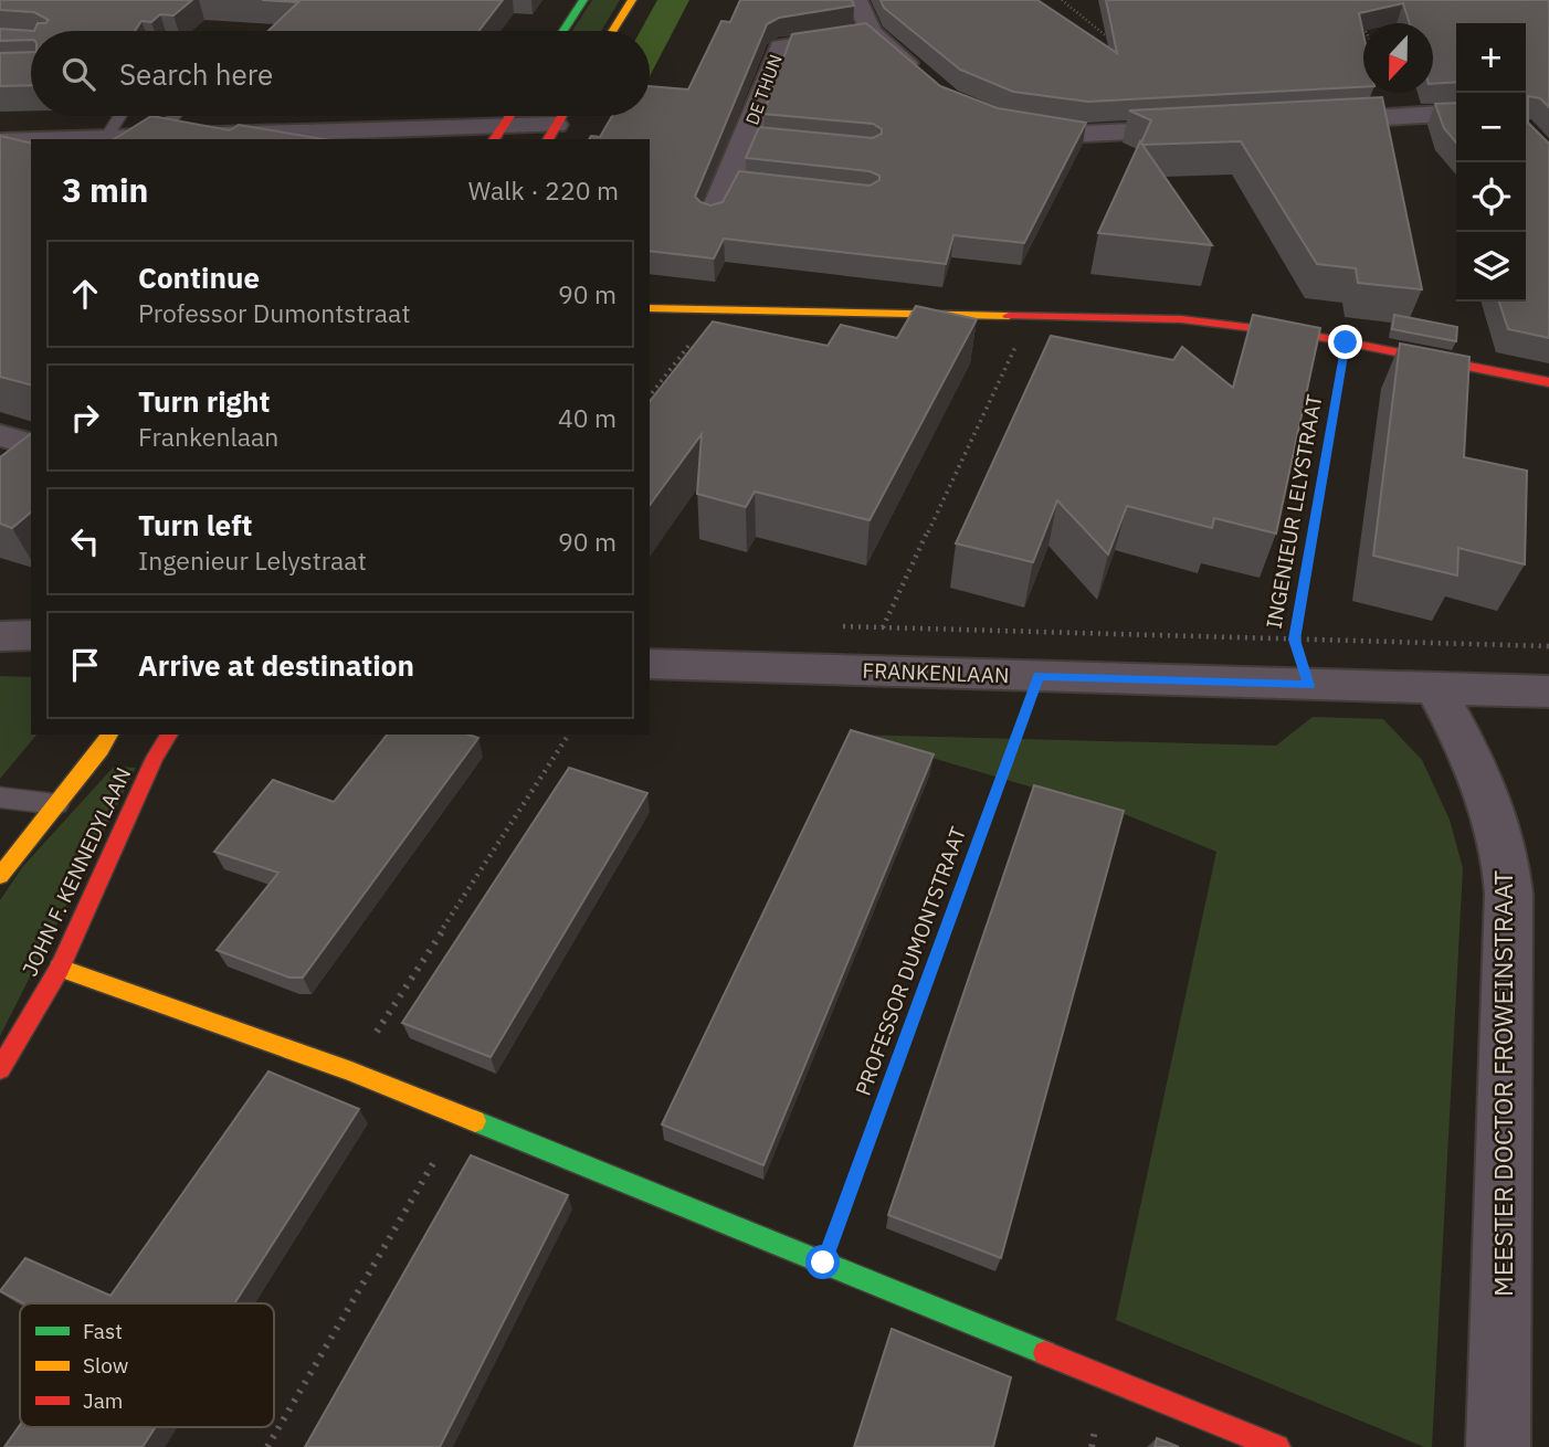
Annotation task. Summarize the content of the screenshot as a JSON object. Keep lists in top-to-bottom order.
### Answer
{
  "streets": {
    "street": [
      "DE THUN",
      "FRANKENLAAN",
      "JOHN F. KENNEDYLAAN",
      "MEESTER DOCTOR FROWEINSTRAAT"
    ],
    "path": ["INGENIEUR LELYSTRAAT", "PROFESSOR DUMONTSTRAAT"]
  },
  "crossings": [
    ["INGENIEUR LELYSTRAAT", "FRANKENLAAN"],
    ["FRANKENLAAN", "PROFESSOR DUMONTSTRAAT"],
    ["FRANKENLAAN", "MEESTER DOCTOR FROWEINSTRAAT"]
  ],
  "legend": ["Fast", "Slow", "Jam"],
  "north": "bottom",
  "page": {
    "map_buttons": ["+", "−"],
    "search": "Search here",
    "heading": ["3 min", "Walk · 220 m"],
    "list": [
      ["Continue", "Professor Dumontstraat", "90 m"],
      ["Turn right", "Frankenlaan", "40 m"],
      ["Turn left", "Ingenieur Lelystraat", "90 m"],
      "Arrive at destination"
    ]
  }
}
